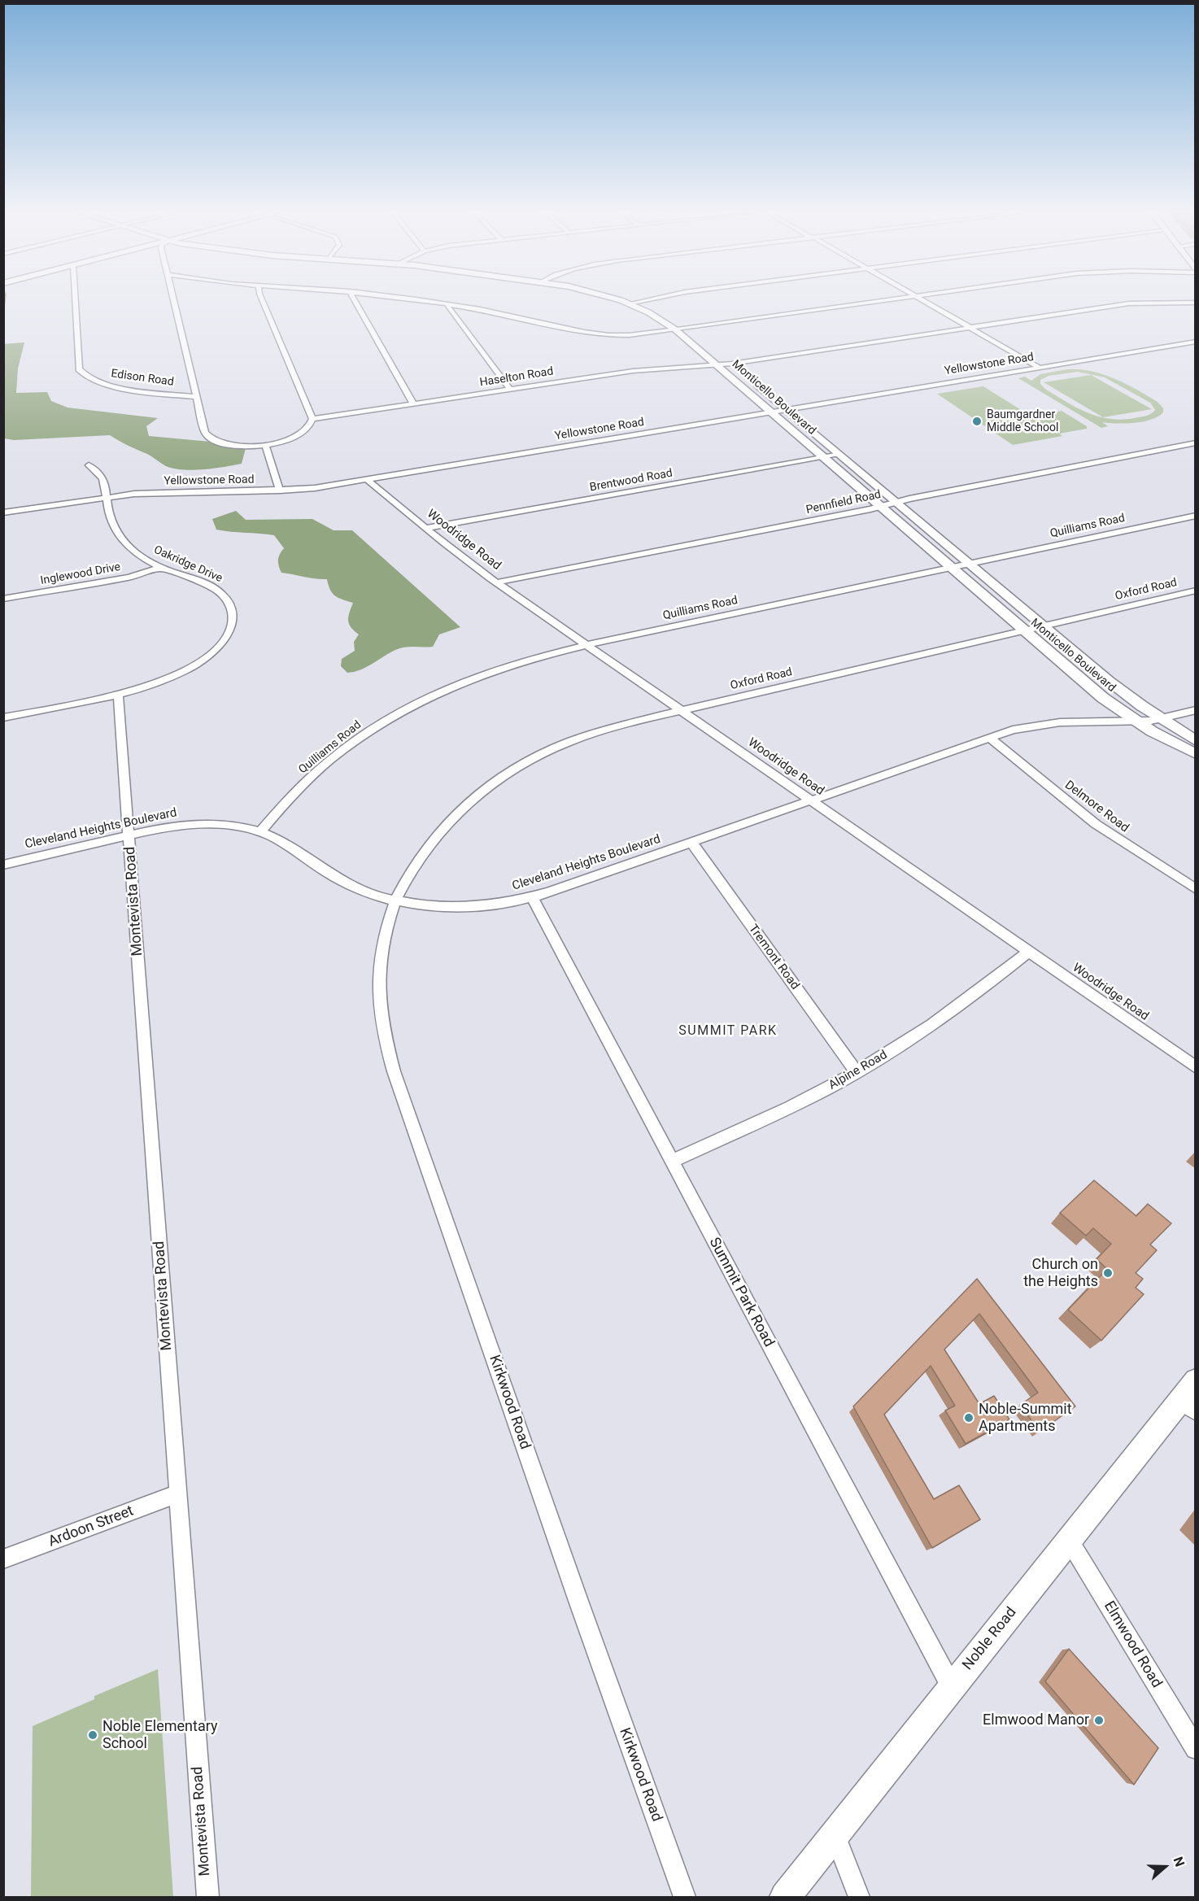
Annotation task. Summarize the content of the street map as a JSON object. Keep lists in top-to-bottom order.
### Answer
{
  "streets": {
    "main road": ["Monticello Boulevard", "Noble Road"],
    "street": [
      "Yellowstone Road",
      "Haselton Road",
      "Edison Road",
      "Brentwood Road",
      "Pennfield Road",
      "Quilliams Road",
      "Woodridge Road",
      "Oakridge Drive",
      "Inglewood Drive",
      "Oxford Road",
      "Delmore Road",
      "Cleveland Heights Boulevard",
      "Montevista Road",
      "Tremont Road",
      "Alpine Road",
      "Summit Park Road",
      "Kirkwood Road",
      "Ardoon Street",
      "Elmwood Road"
    ]
  },
  "crossings": [
    ["Yellowstone Road", "Monticello Boulevard"],
    ["Yellowstone Road", "Woodridge Road"],
    ["Yellowstone Road", "Oakridge Drive"],
    ["Haselton Road", "Monticello Boulevard"],
    ["Monticello Boulevard", "Brentwood Road"],
    ["Monticello Boulevard", "Pennfield Road"],
    ["Monticello Boulevard", "Quilliams Road"],
    ["Monticello Boulevard", "Oxford Road"],
    ["Monticello Boulevard", "Cleveland Heights Boulevard"],
    ["Brentwood Road", "Woodridge Road"],
    ["Pennfield Road", "Woodridge Road"],
    ["Quilliams Road", "Woodridge Road"],
    ["Quilliams Road", "Cleveland Heights Boulevard"],
    ["Woodridge Road", "Oxford Road"],
    ["Woodridge Road", "Cleveland Heights Boulevard"],
    ["Woodridge Road", "Alpine Road"],
    ["Oakridge Drive", "Inglewood Drive"],
    ["Oakridge Drive", "Montevista Road"],
    ["Oxford Road", "Cleveland Heights Boulevard"],
    ["Oxford Road", "Kirkwood Road"],
    ["Delmore Road", "Cleveland Heights Boulevard"],
    ["Cleveland Heights Boulevard", "Montevista Road"],
    ["Cleveland Heights Boulevard", "Tremont Road"],
    ["Cleveland Heights Boulevard", "Summit Park Road"],
    ["Cleveland Heights Boulevard", "Kirkwood Road"],
    ["Montevista Road", "Ardoon Street"],
    ["Tremont Road", "Alpine Road"],
    ["Alpine Road", "Summit Park Road"],
    ["Summit Park Road", "Noble Road"],
    ["Noble Road", "Elmwood Road"]
  ],
  "districts": ["SUMMIT PARK"],
  "places": [
    "Baumgardner Middle School",
    "Church on the Heights",
    "Noble-Summit Apartments",
    "Elmwood Manor",
    "Noble Elementary School"
  ],
  "north": "right"
}
